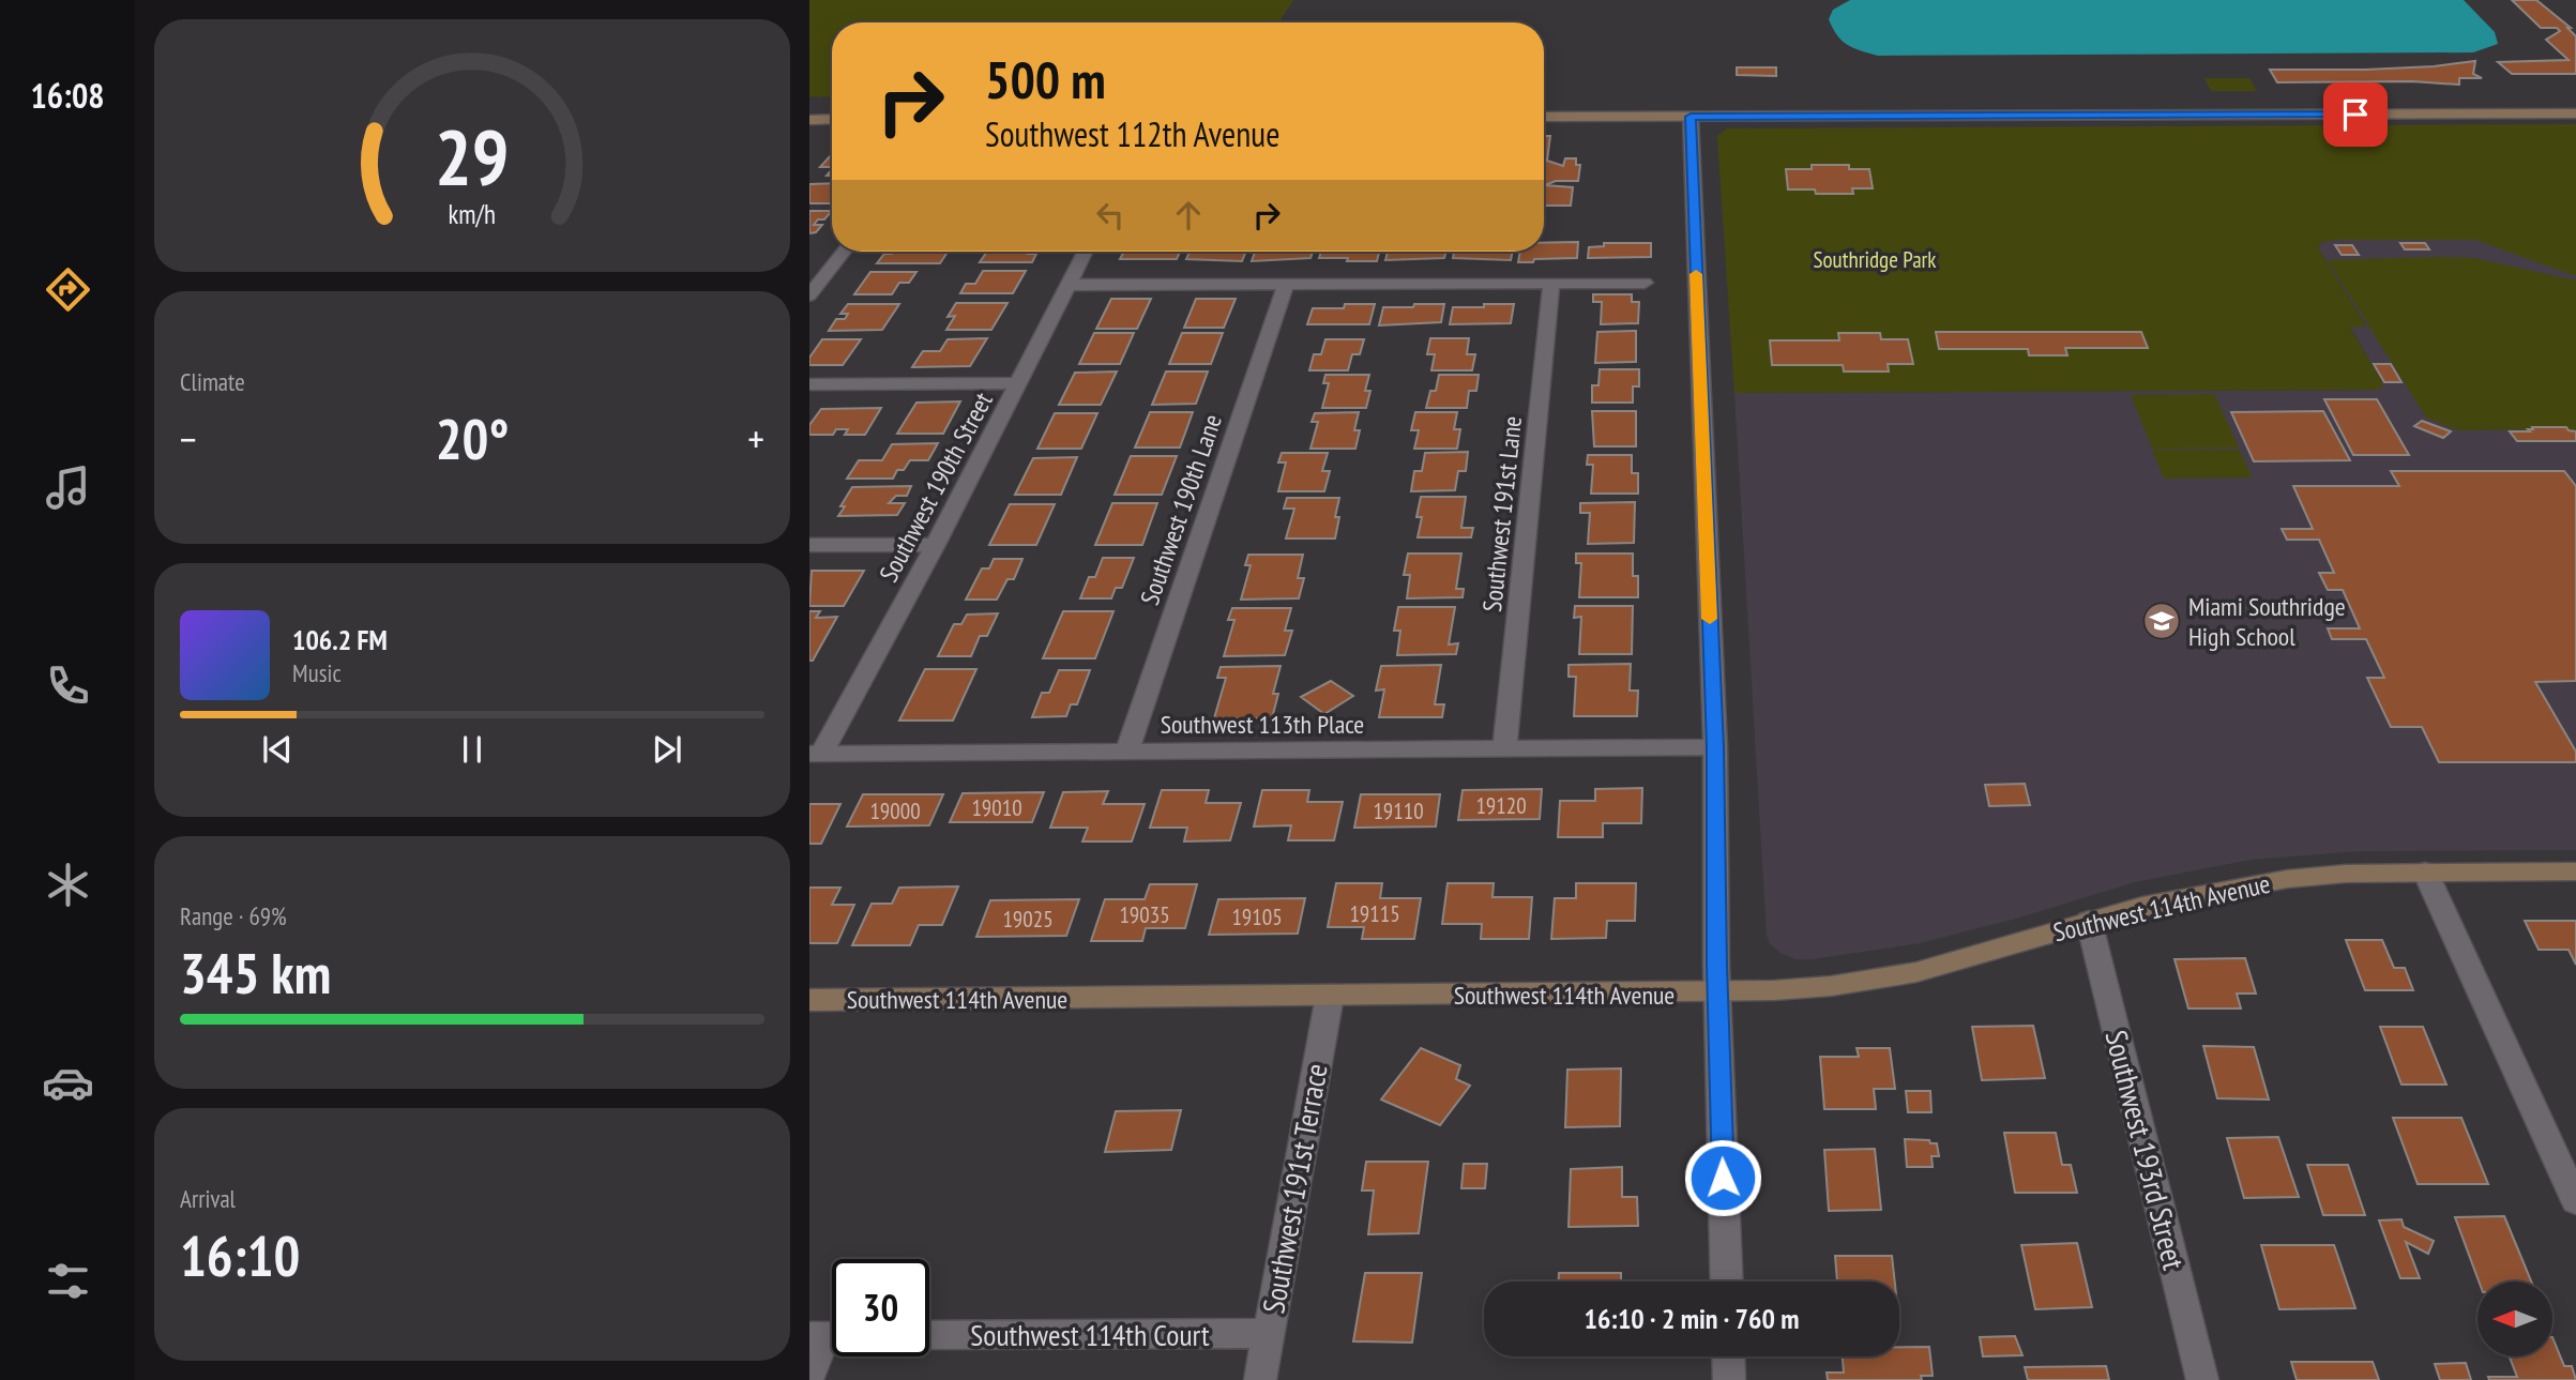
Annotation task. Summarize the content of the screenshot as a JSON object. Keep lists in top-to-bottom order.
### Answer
{
  "streets": {
    "street": [
      "Southwest 190th Street",
      "Southwest 190th Lane",
      "Southwest 191st Lane",
      "Southwest 113th Place",
      "Southwest 114th Avenue",
      "Southwest 193rd Street",
      "Southwest 191st Terrace",
      "Southwest 114th Court"
    ]
  },
  "crossings": [
    ["Southwest 190th Street", "Southwest 113th Place"],
    ["Southwest 190th Lane", "Southwest 113th Place"],
    ["Southwest 191st Lane", "Southwest 113th Place"],
    ["Southwest 114th Avenue", "Southwest 193rd Street"],
    ["Southwest 114th Avenue", "Southwest 191st Terrace"],
    ["Southwest 191st Terrace", "Southwest 114th Court"]
  ],
  "parks": ["Southridge Park"],
  "places": {
    "school or university": ["Miami Southridge High School"]
  },
  "house_numbers": [
    "19120",
    "19010",
    "19000",
    "19110",
    "19115",
    "19035",
    "19105",
    "19025"
  ],
  "north": "left",
  "page": {
    "tabs": "16:08",
    "turn": ["500 m", "Southwest 112th Avenue"],
    "tile": [
      "Climate",
      ["Range · 69%", "345 km"],
      ["Arrival", "16:10"]
    ],
    "heat": ["−", "20°", "+"],
    "song": ["106.2 FM", "Music"],
    "limit": "30",
    "trip": "16:10 · 2 min · 760 m",
    "gauge": ["29", "km/h"]
  }
}
